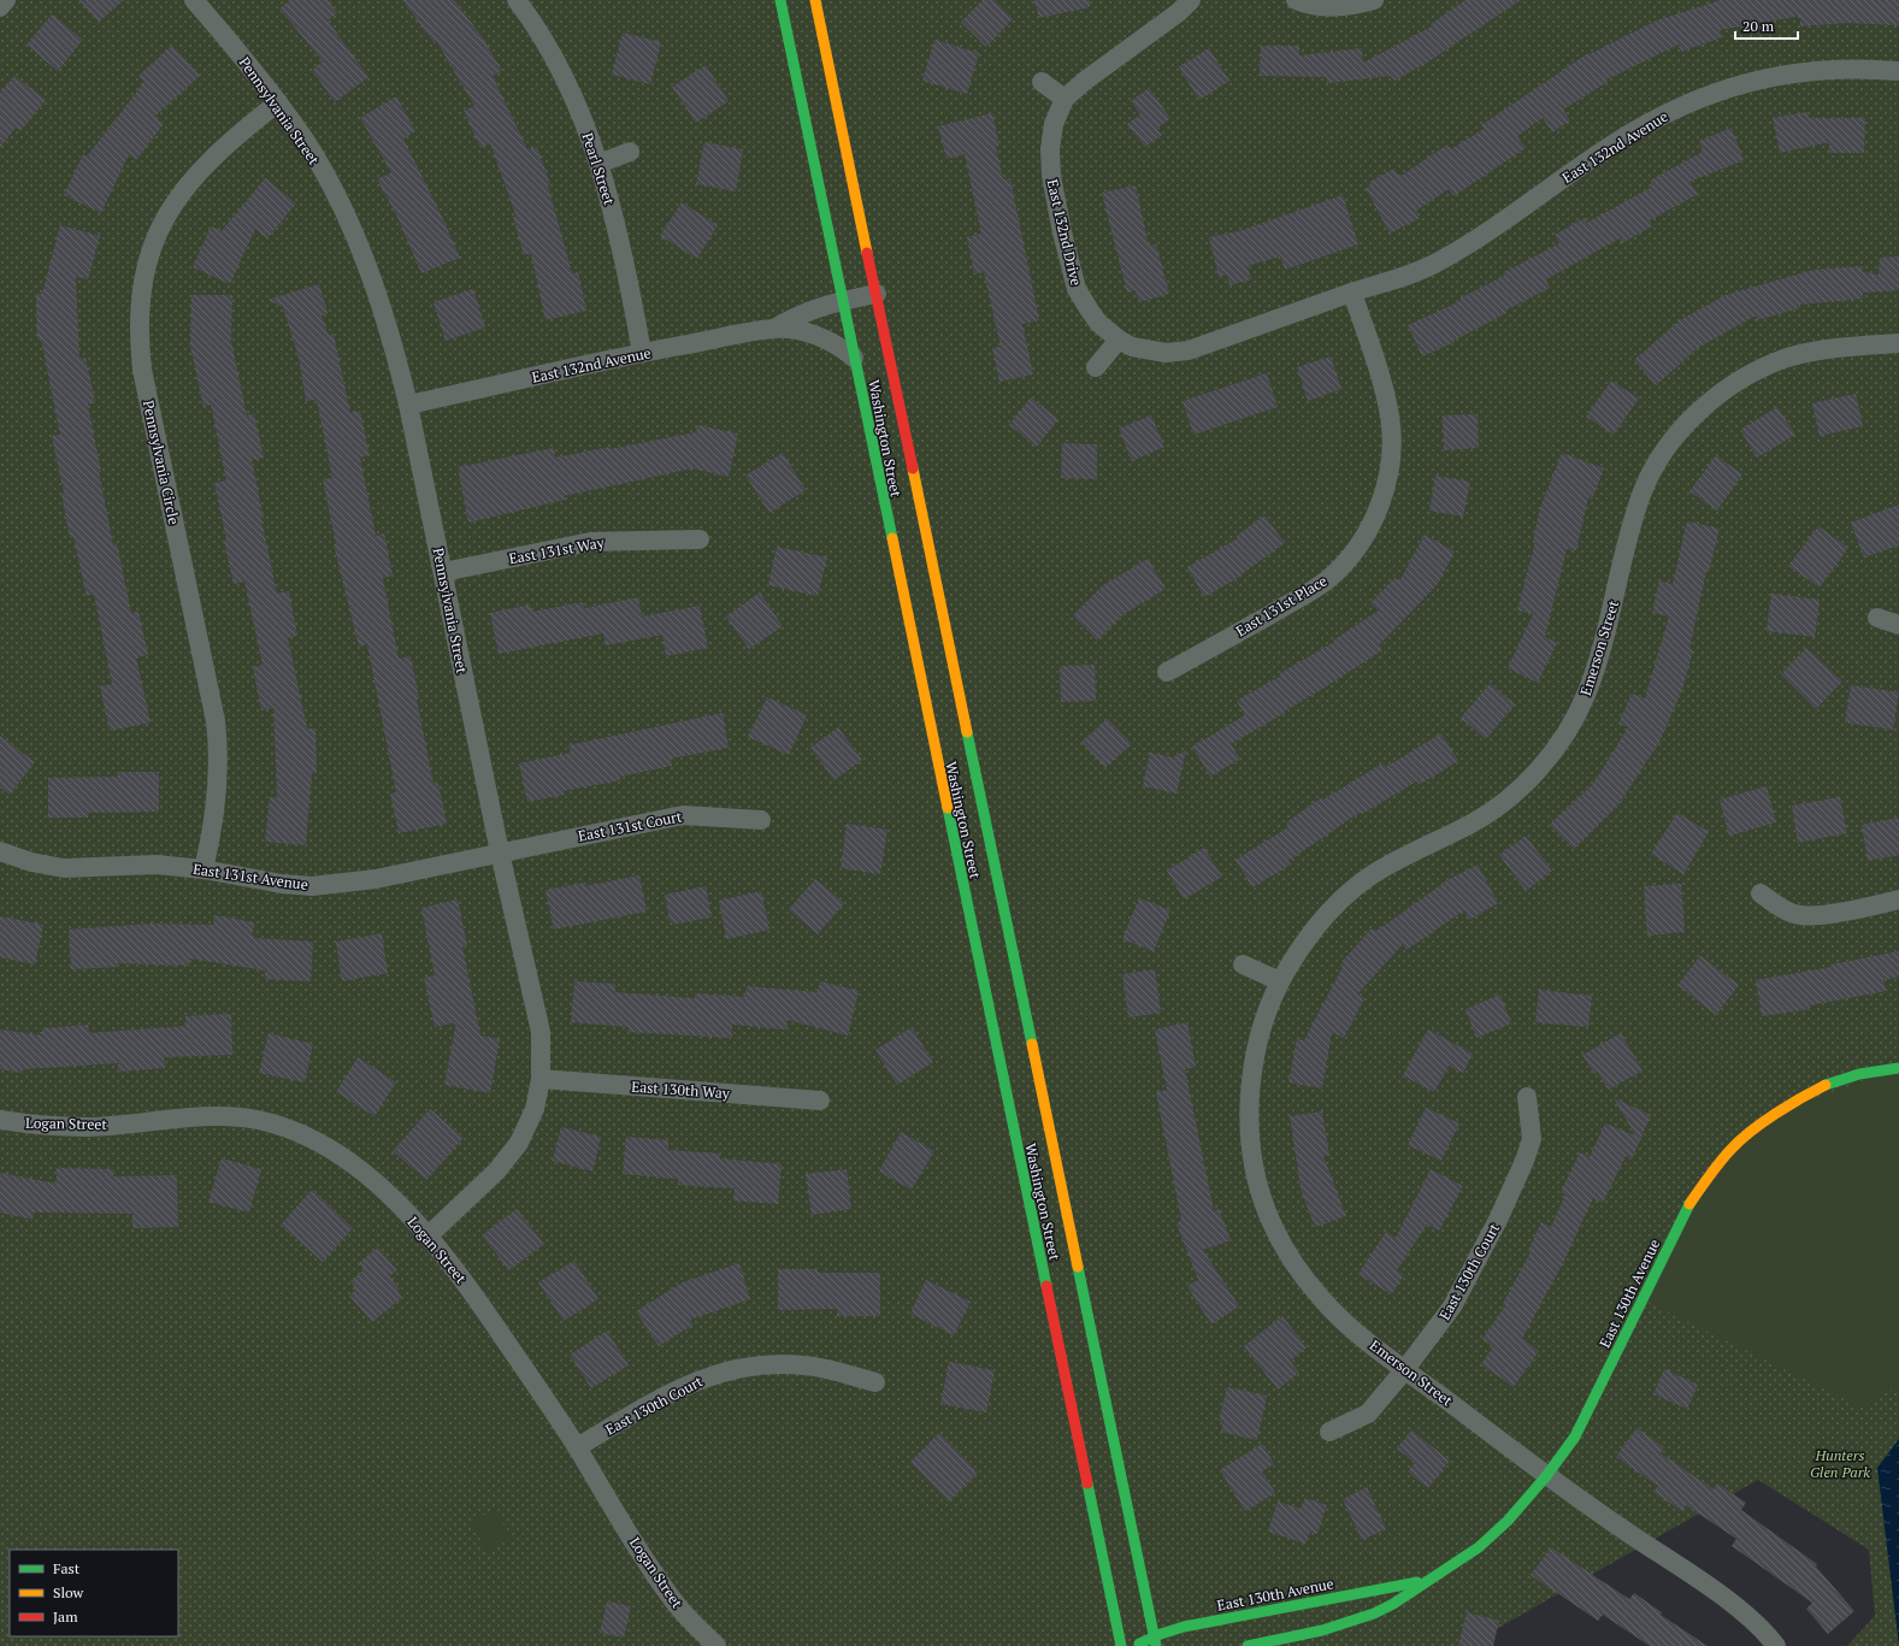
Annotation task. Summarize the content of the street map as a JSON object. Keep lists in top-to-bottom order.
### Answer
{
  "streets": {
    "main road": ["Washington Street", "East 130th Avenue"],
    "street": [
      "Pennsylvania Street",
      "East 132nd Avenue",
      "Pearl Street",
      "East 132nd Drive",
      "Pennsylvania Circle",
      "East 131st Way",
      "East 131st Place",
      "Emerson Street",
      "East 131st Court",
      "East 131st Avenue",
      "East 130th Way",
      "Logan Street",
      "East 130th Court"
    ]
  },
  "crossings": [
    ["Pennsylvania Street", "East 132nd Avenue"],
    ["Pennsylvania Street", "Pennsylvania Circle"],
    ["Pennsylvania Street", "East 131st Way"],
    ["Pennsylvania Street", "East 131st Court"],
    ["Pennsylvania Street", "East 131st Avenue"],
    ["Pennsylvania Street", "East 130th Way"],
    ["Pennsylvania Street", "Logan Street"],
    ["East 132nd Avenue", "Pearl Street"],
    ["East 132nd Avenue", "East 132nd Drive"],
    ["East 132nd Avenue", "Washington Street"],
    ["East 132nd Avenue", "East 131st Place"],
    ["East 132nd Drive", "East 131st Place"],
    ["Washington Street", "East 130th Avenue"],
    ["Pennsylvania Circle", "East 131st Avenue"],
    ["Emerson Street", "East 130th Court"],
    ["Emerson Street", "East 130th Avenue"],
    ["East 131st Court", "East 131st Avenue"],
    ["Logan Street", "East 130th Court"]
  ],
  "parks": ["Hunters Glen Park"],
  "legend": ["Fast", "Slow", "Jam"],
  "scale_bar": "20 m"
}
